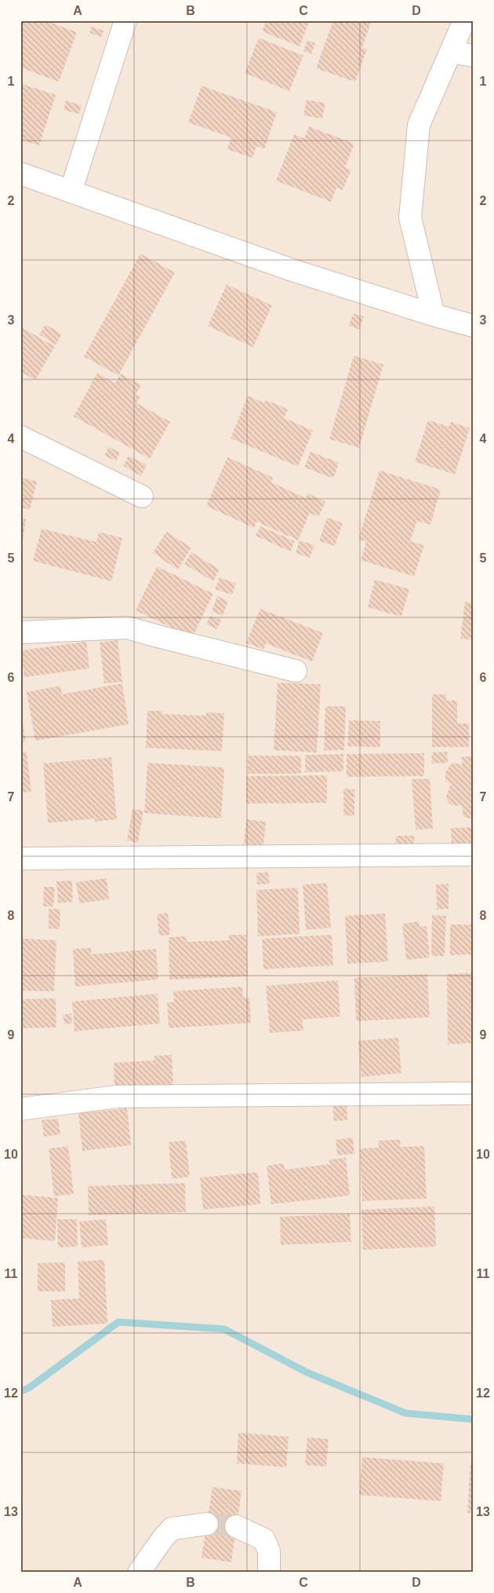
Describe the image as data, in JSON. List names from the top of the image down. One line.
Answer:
{"grid":{"columns":["A","B","C","D"],"rows":["1","2","3","4","5","6","7","8","9","10","11","12","13"]}}
